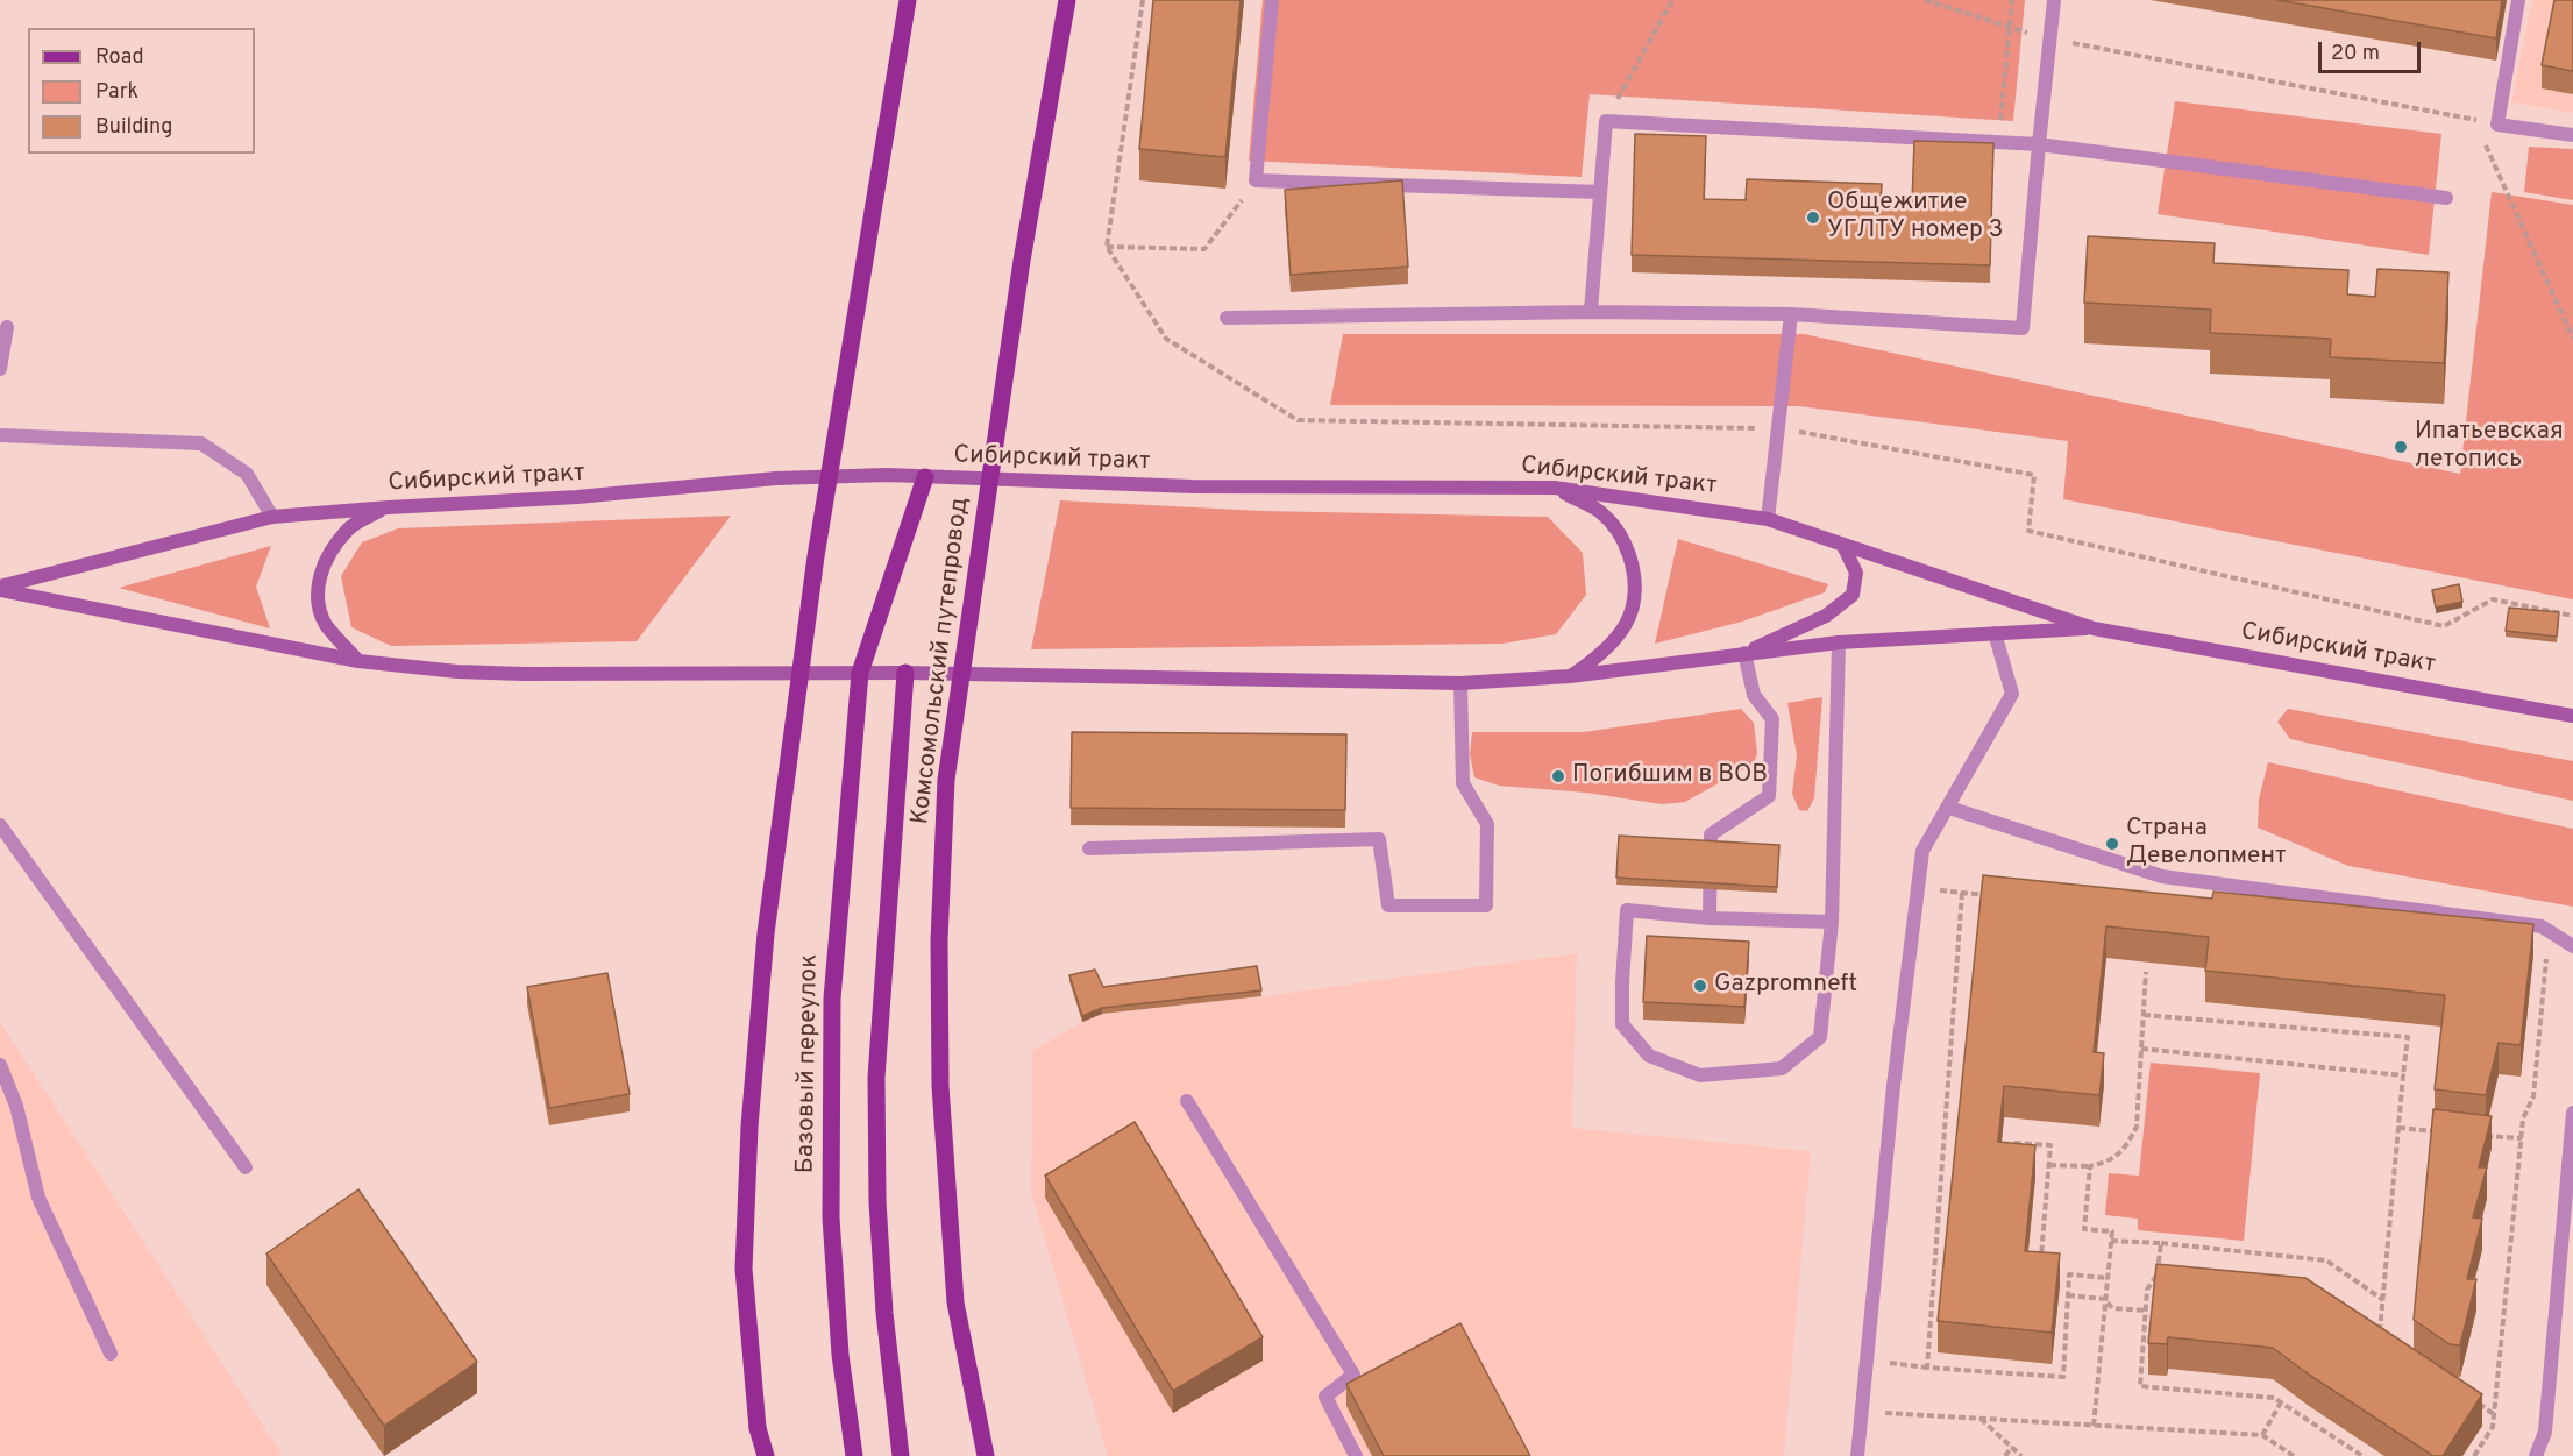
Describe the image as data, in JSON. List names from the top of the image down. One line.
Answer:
{"streets":{"main road":["Сибирский тракт","Комсомольский путепровод","Базовый переулок"]},"crossings":[["Сибирский тракт","Комсомольский путепровод"],["Сибирский тракт","Базовый переулок"],["Комсомольский путепровод","Базовый переулок"]],"places":["Общежитие УГЛТУ номер 3","Ипатьевская летопись","Погибшим в ВОВ","Страна Девелопмент","Gazpromneft"],"legend":["Road","Park","Building"],"scale_bar":"20 m"}
